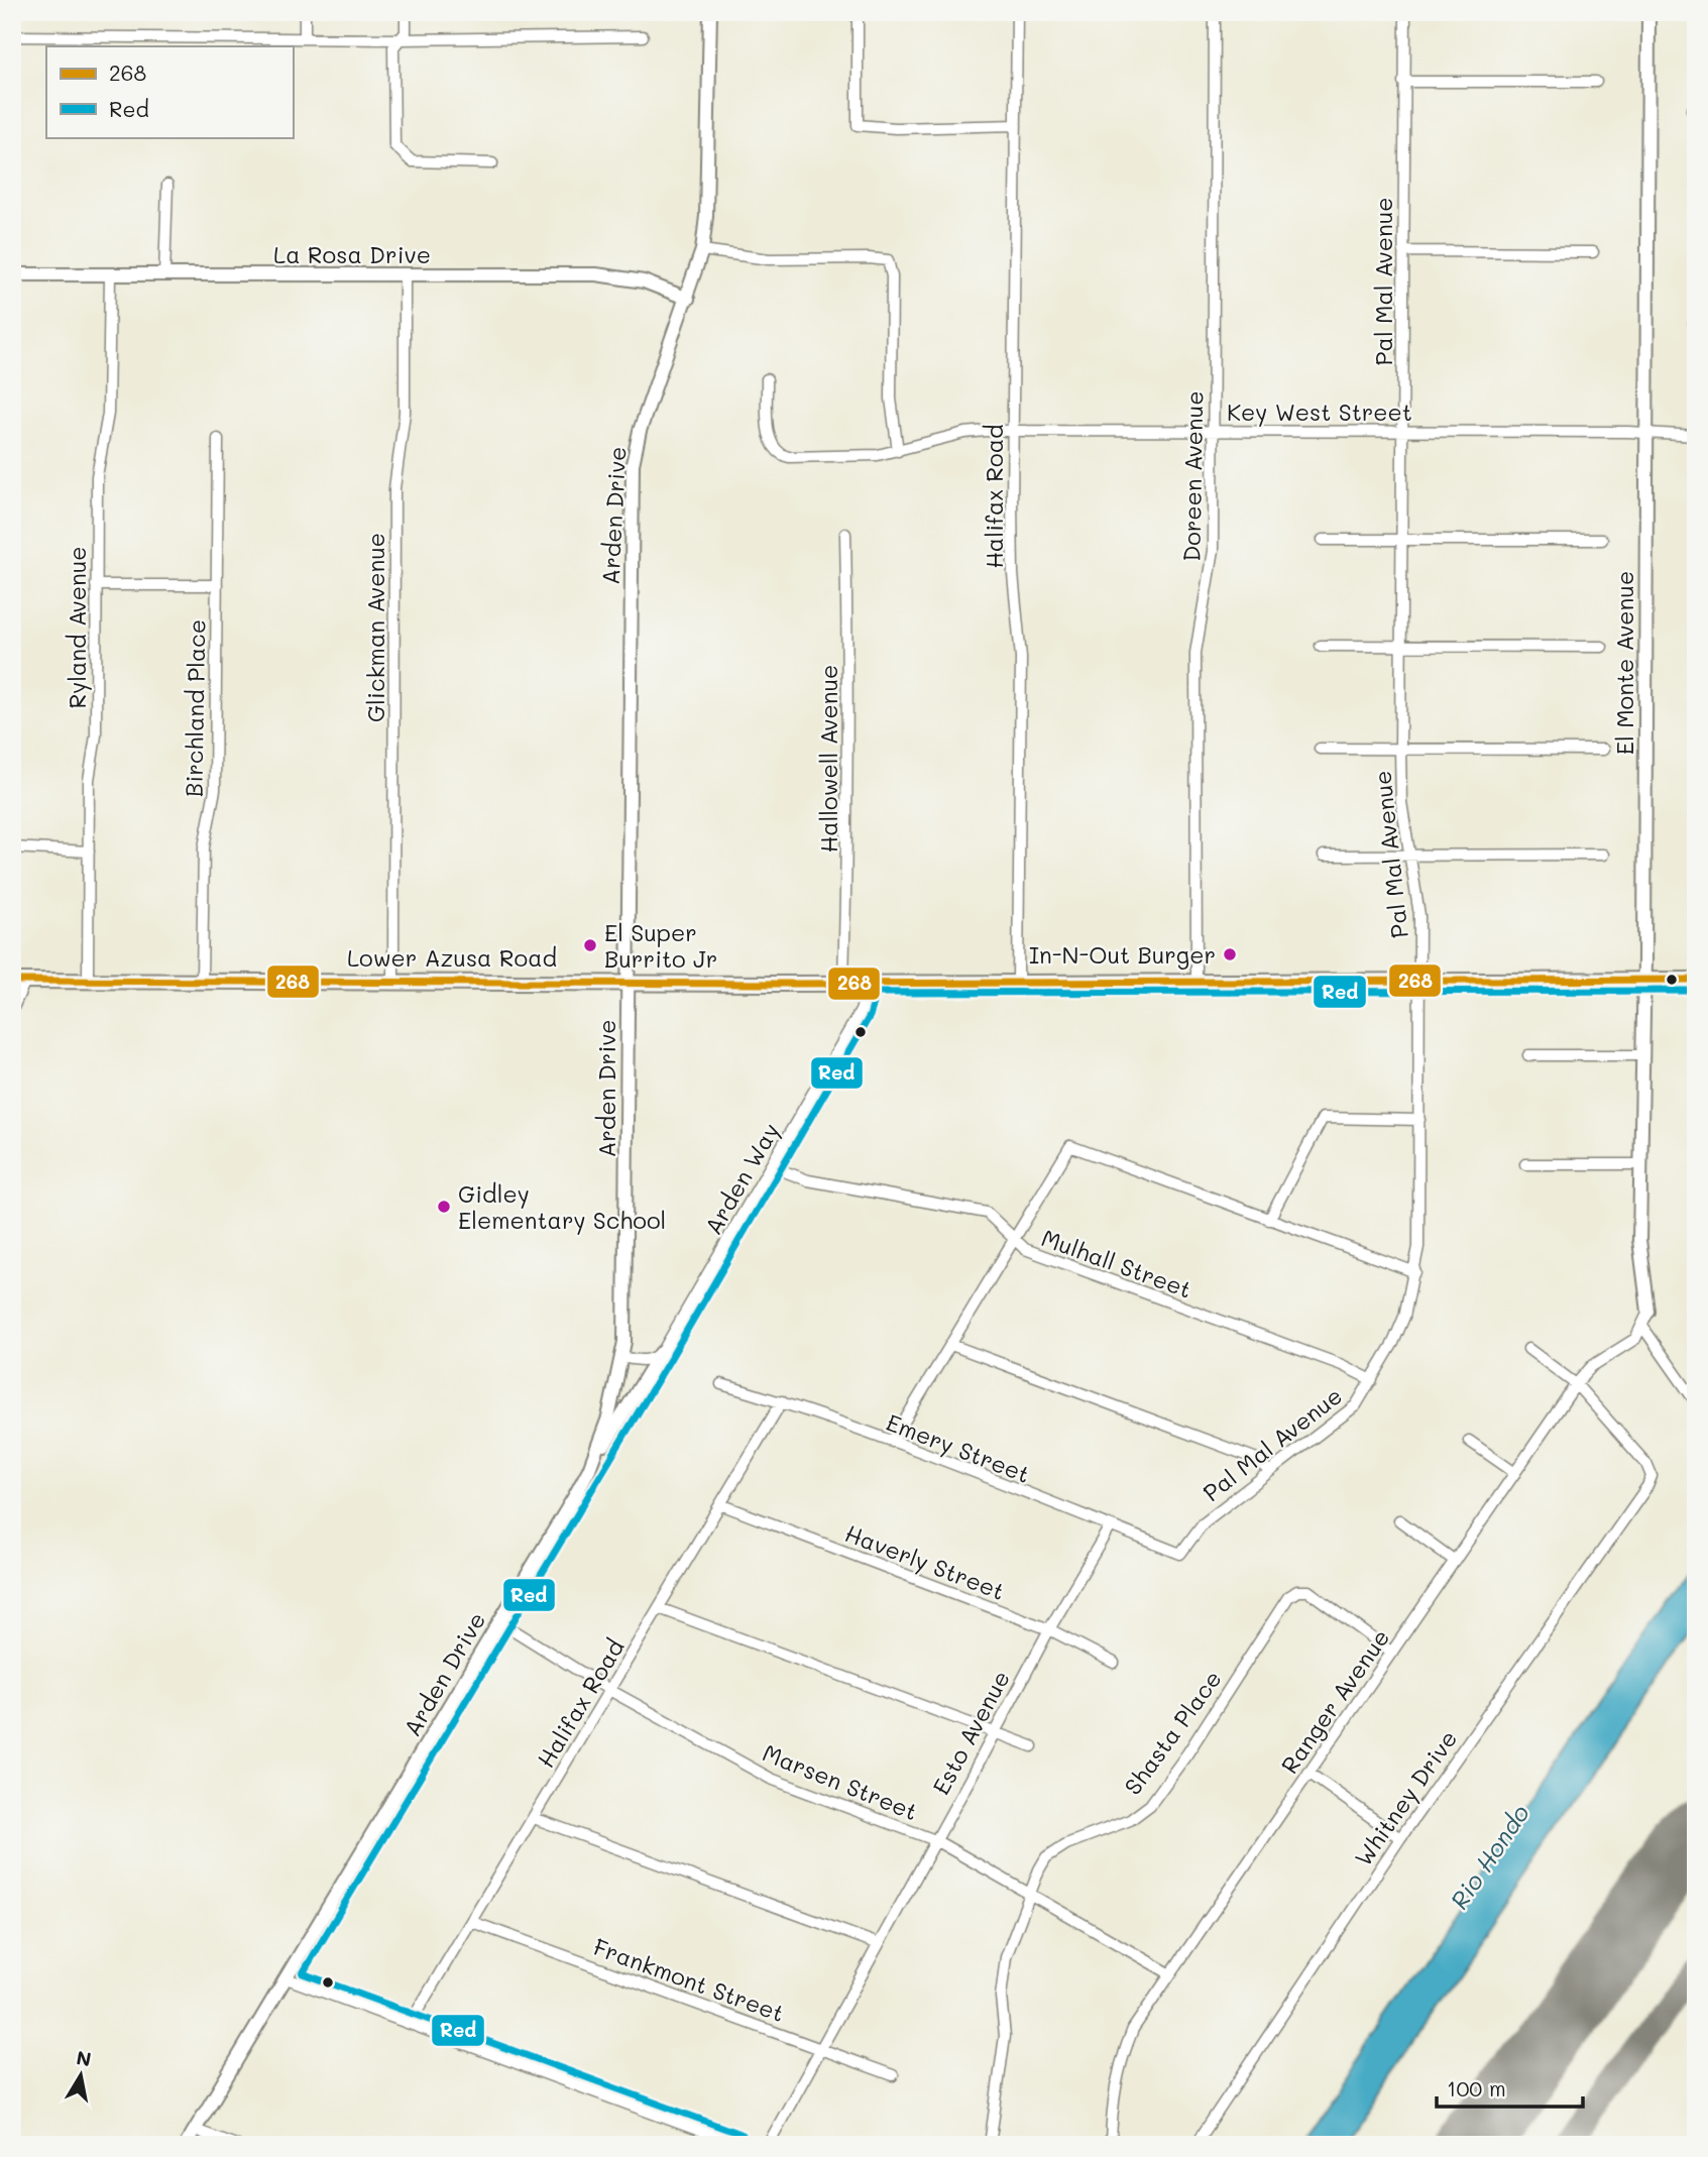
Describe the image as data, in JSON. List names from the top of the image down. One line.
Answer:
{"streets":{"main road":["Lower Azusa Road"],"street":["La Rosa Drive","Pal Mal Avenue","Key West Street","Doreen Avenue","Halifax Road","Arden Drive","Ryland Avenue","Glickman Avenue","El Monte Avenue","Birchland Place","Hallowell Avenue","Arden Way","Mulhall Street","Emery Street","Haverly Street","Ranger Avenue","Esto Avenue","Shasta Place","Marsen Street","Whitney Drive","Frankmont Street"]},"crossings":[["La Rosa Drive","Arden Drive"],["La Rosa Drive","Ryland Avenue"],["La Rosa Drive","Glickman Avenue"],["Pal Mal Avenue","Key West Street"],["Pal Mal Avenue","Lower Azusa Road"],["Pal Mal Avenue","Mulhall Street"],["Pal Mal Avenue","Emery Street"],["Key West Street","Doreen Avenue"],["Key West Street","Halifax Road"],["Key West Street","El Monte Avenue"],["Doreen Avenue","Lower Azusa Road"],["Halifax Road","Lower Azusa Road"],["Halifax Road","Emery Street"],["Halifax Road","Haverly Street"],["Halifax Road","Marsen Street"],["Halifax Road","Frankmont Street"],["Arden Drive","Lower Azusa Road"],["Arden Drive","Marsen Street"],["Ryland Avenue","Lower Azusa Road"],["Glickman Avenue","Lower Azusa Road"],["El Monte Avenue","Lower Azusa Road"],["Birchland Place","Lower Azusa Road"],["Hallowell Avenue","Lower Azusa Road"],["Lower Azusa Road","Arden Way"],["Arden Way","Mulhall Street"],["Emery Street","Esto Avenue"],["Haverly Street","Esto Avenue"],["Ranger Avenue","Shasta Place"],["Ranger Avenue","Marsen Street"],["Ranger Avenue","Whitney Drive"],["Esto Avenue","Marsen Street"],["Esto Avenue","Frankmont Street"],["Shasta Place","Marsen Street"]],"water":["Rio Hondo"],"places":["El Super Burrito Jr","In-N-Out Burger","Gidley Elementary School"],"lines":["transit line 268","transit line Red"],"legend":["268","Red"],"scale_bar":"100 m","north":"top"}
